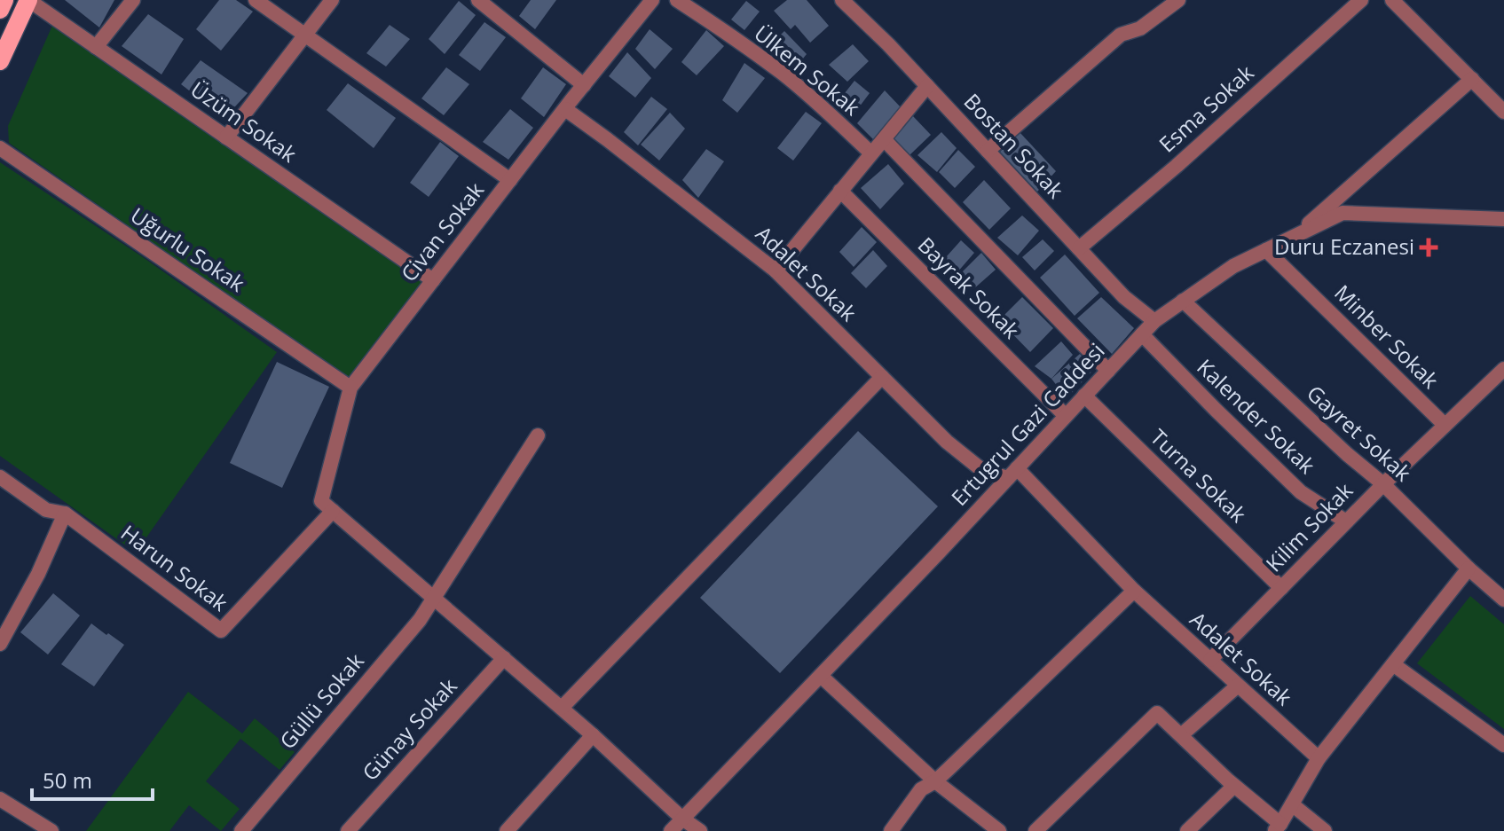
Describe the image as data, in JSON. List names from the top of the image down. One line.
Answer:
{"streets":{"street":["Ülkem Sokak","Esma Sokak","Üzüm Sokak","Bostan Sokak","Civan Sokak","Uğurlu Sokak","Adalet Sokak","Bayrak Sokak","Minber Sokak","Kalender Sokak","Ertugrul Gazi Caddesi","Gayret Sokak","Turna Sokak","Kilim Sokak","Harun Sokak","Güllü Sokak","Günay Sokak"]},"crossings":[["Esma Sokak","Bostan Sokak"],["Üzüm Sokak","Civan Sokak"],["Bostan Sokak","Ertugrul Gazi Caddesi"],["Civan Sokak","Uğurlu Sokak"],["Civan Sokak","Adalet Sokak"],["Civan Sokak","Harun Sokak"],["Adalet Sokak","Ertugrul Gazi Caddesi"],["Adalet Sokak","Kilim Sokak"],["Bayrak Sokak","Ertugrul Gazi Caddesi"],["Minber Sokak","Ertugrul Gazi Caddesi"],["Minber Sokak","Kilim Sokak"],["Kalender Sokak","Ertugrul Gazi Caddesi"],["Kalender Sokak","Kilim Sokak"],["Ertugrul Gazi Caddesi","Gayret Sokak"],["Ertugrul Gazi Caddesi","Turna Sokak"],["Gayret Sokak","Kilim Sokak"],["Turna Sokak","Kilim Sokak"]],"places":{"health":["Duru Eczanesi"]},"scale_bar":"50 m"}
